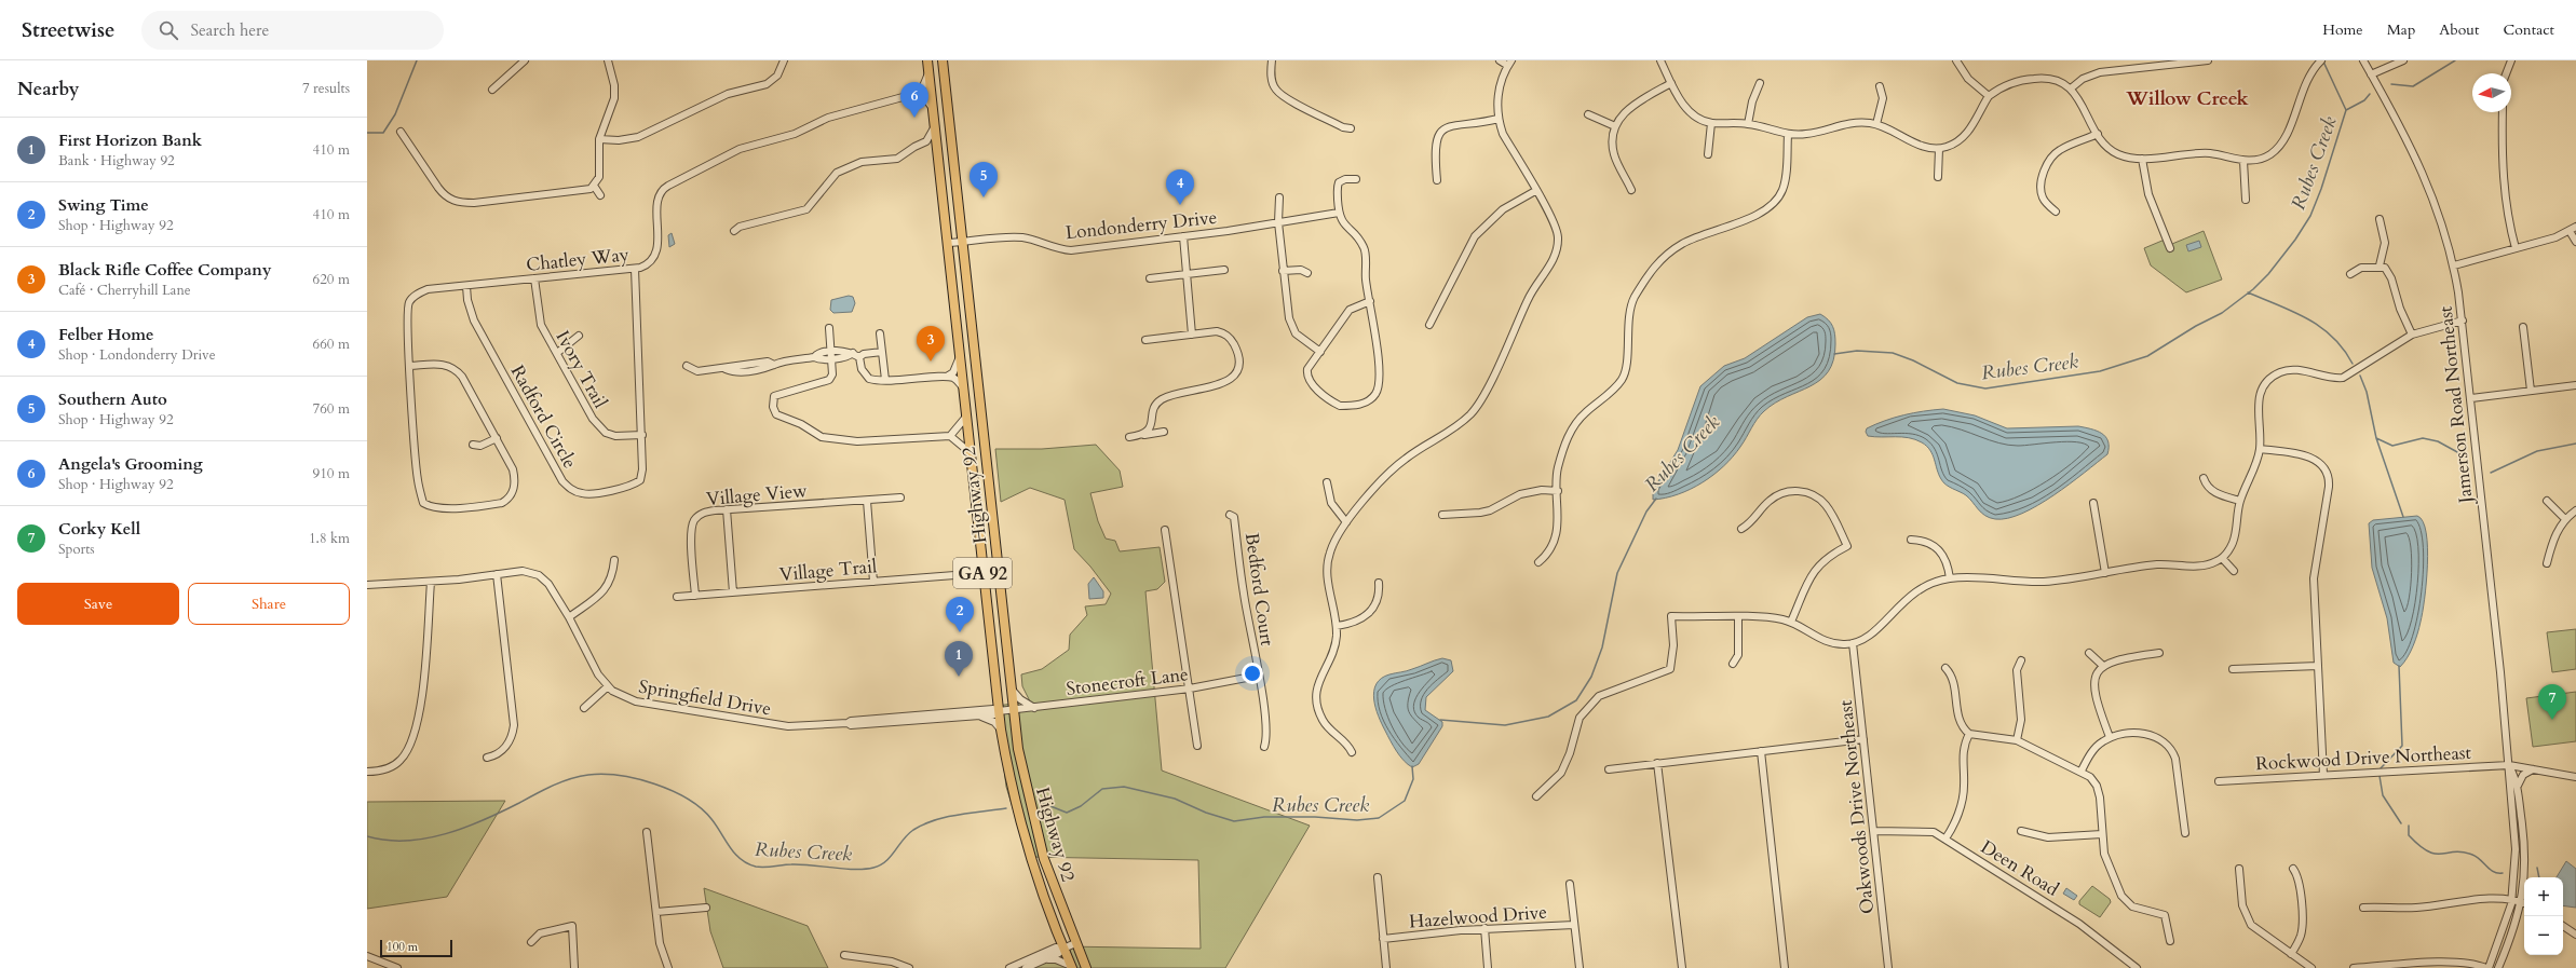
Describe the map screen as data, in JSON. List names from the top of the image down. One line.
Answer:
{"streets":{"main road":["Highway 92","GA 92"],"street":["Londonderry Drive","Chatley Way","Ivory Trail","Jamerson Road Northeast","Radford Circle","Village View","Village Trail","Bedford Court","Stonecroft Lane","Springfield Drive","Rockwood Drive Northeast","Oakwoods Drive Northeast","Deen Road","Hazelwood Drive"]},"crossings":[["Londonderry Drive","Highway 92"],["Chatley Way","Ivory Trail"],["Chatley Way","Radford Circle"],["Ivory Trail","Radford Circle"],["Jamerson Road Northeast","Rockwood Drive Northeast"],["Village View","Village Trail"],["Highway 92","Village Trail"],["Highway 92","Stonecroft Lane"],["Highway 92","Springfield Drive"],["Bedford Court","Stonecroft Lane"],["Stonecroft Lane","Springfield Drive"],["Oakwoods Drive Northeast","Deen Road"]],"districts":["Willow Creek"],"water":["Rubes Creek"],"scale_bar":"100 m","north":"left","page":{"header":"Streetwise","search":"Search here","nav":["Home","Map","About","Contact"],"heading":["Nearby","7 results"],"pins":["6","5","4","3","2","1","7"],"list":[{"mark":"1","name":"First Horizon Bank","note":"Bank · Highway 92","value":"410 m"},{"mark":"2","name":"Swing Time","note":"Shop · Highway 92","value":"410 m"},{"mark":"3","name":"Black Rifle Coffee Company","note":"Café · Cherryhill Lane","value":"620 m"},{"mark":"4","name":"Felber Home","note":"Shop · Londonderry Drive","value":"660 m"},{"mark":"5","name":"Southern Auto","note":"Shop · Highway 92","value":"760 m"},{"mark":"6","name":"Angela's Grooming","note":"Shop · Highway 92","value":"910 m"},{"mark":"7","name":"Corky Kell","note":"Sports","value":"1.8 km"}],"buttons":["Save","Share"],"map_buttons":["+","−"],"scale":"100 m"}}
